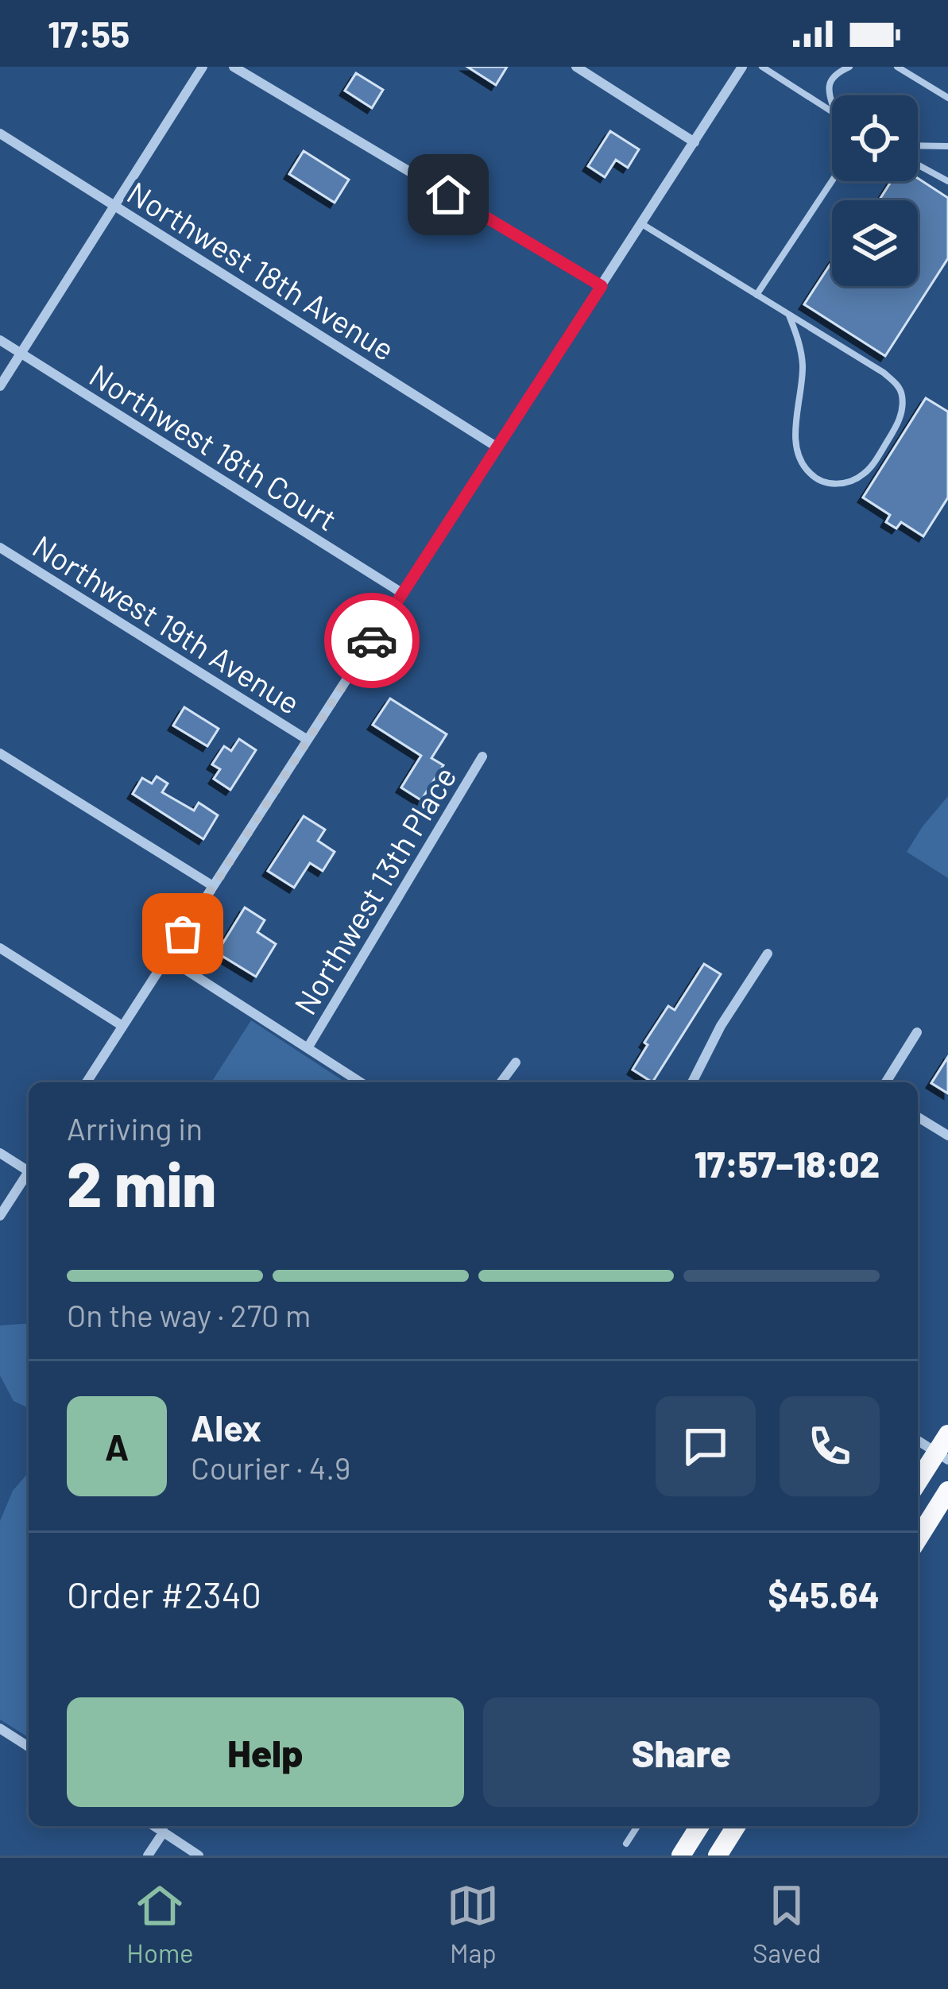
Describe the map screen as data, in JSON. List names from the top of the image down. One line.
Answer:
{"streets":{"street":["Northwest 18th Avenue","Northwest 18th Court","Northwest 19th Avenue","Northwest 13th Place"]},"page":{"status":"17:55","heading":["2 min","Arriving in","17:57–18:02"],"panel":["Alex","Courier · 4.9","Order #2340","$45.64"],"bar":"On the way · 270 m","round":"A","buttons":["Help","Share"],"tabs":["Home","Map","Saved"]}}
